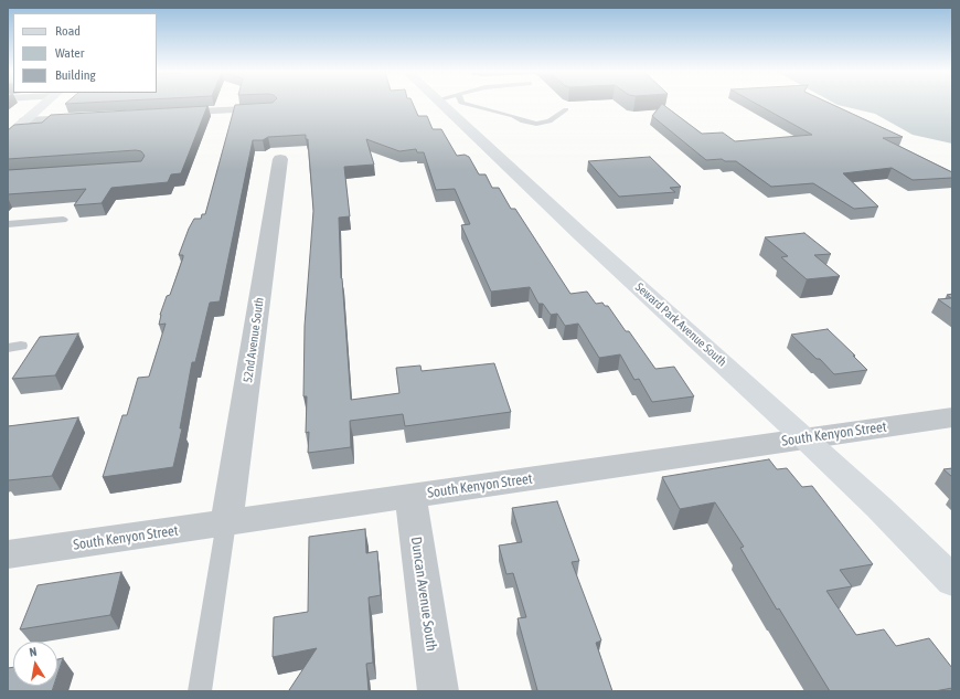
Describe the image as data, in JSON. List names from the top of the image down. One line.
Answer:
{"streets":{"main road":["Seward Park Avenue South"],"street":["52nd Avenue South","South Kenyon Street","Duncan Avenue South"]},"crossings":[["Seward Park Avenue South","South Kenyon Street"],["52nd Avenue South","South Kenyon Street"],["South Kenyon Street","Duncan Avenue South"]],"legend":["Road","Water","Building"],"north":"top"}
